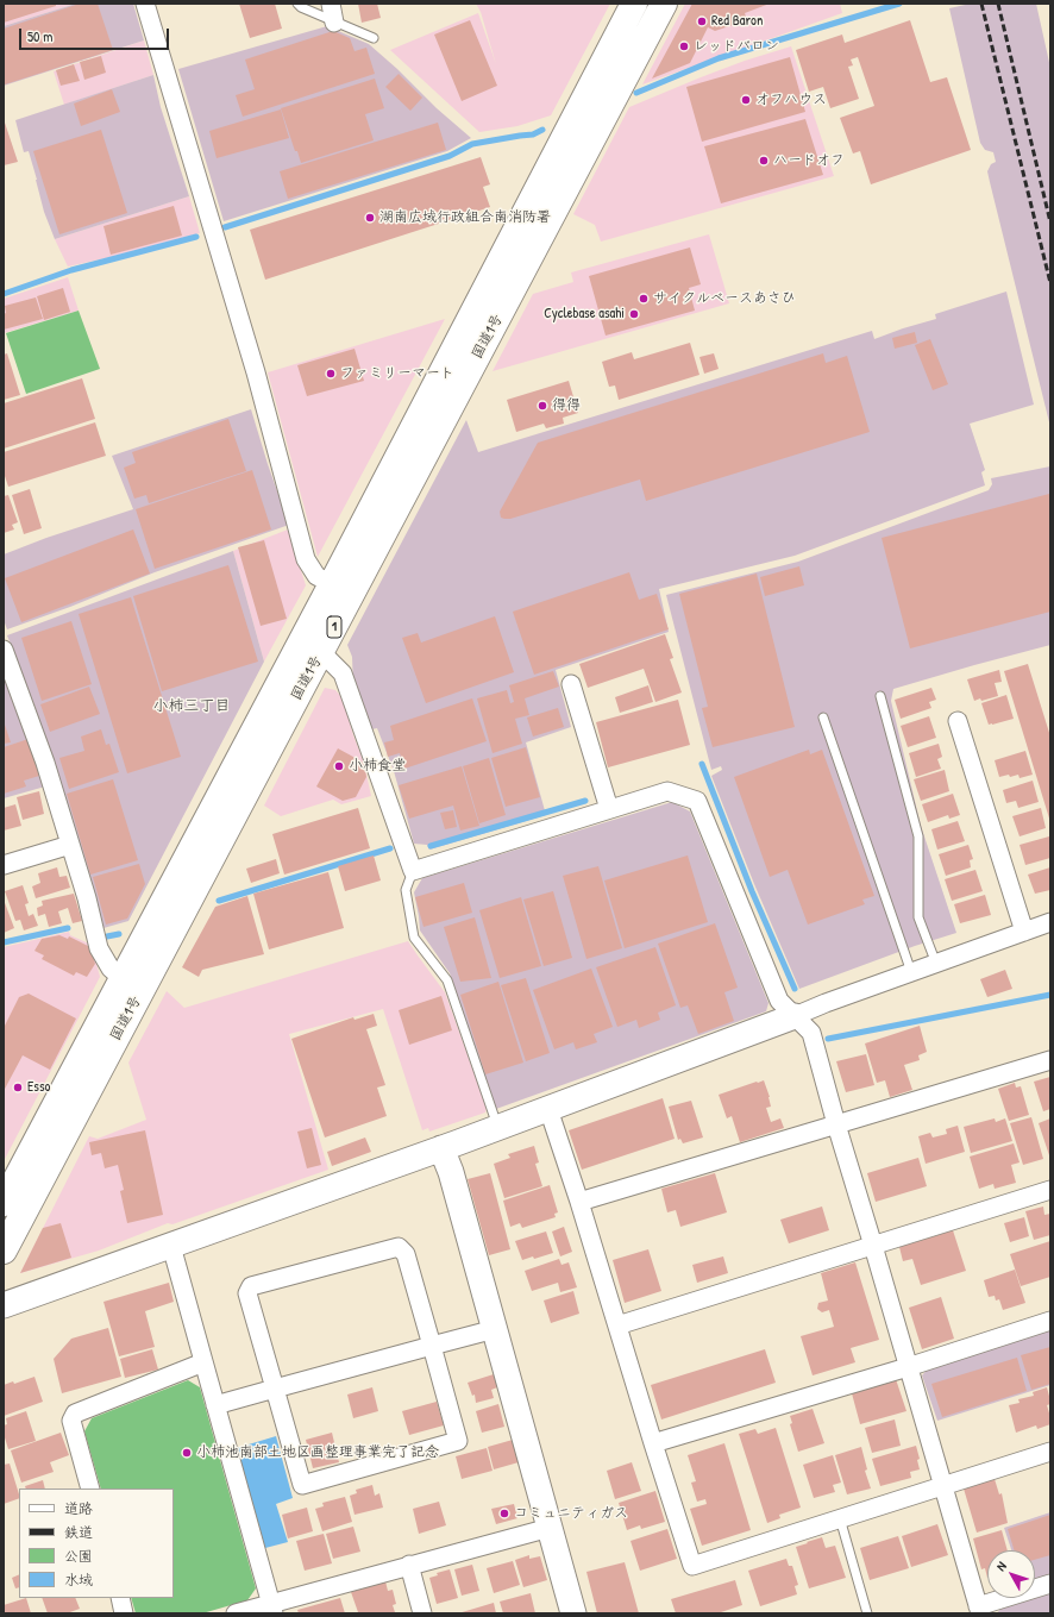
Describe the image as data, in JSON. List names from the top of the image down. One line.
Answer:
{"streets":{"highway":["国道1号","1"]},"districts":["小柿三丁目"],"places":["Red Baron","レッドバロン","オフハウス","ハードオフ","湖南広域行政組合南消防署","サイクルベースあさひ","Cyclebase asahi","ファミリーマート","得得","小柿食堂","Esso","小柿池南部土地区画整理事業完了記念","コミュニティガス"],"legend":["道路","鉄道","公園","水域"],"scale_bar":"50 m","north":"top left"}
